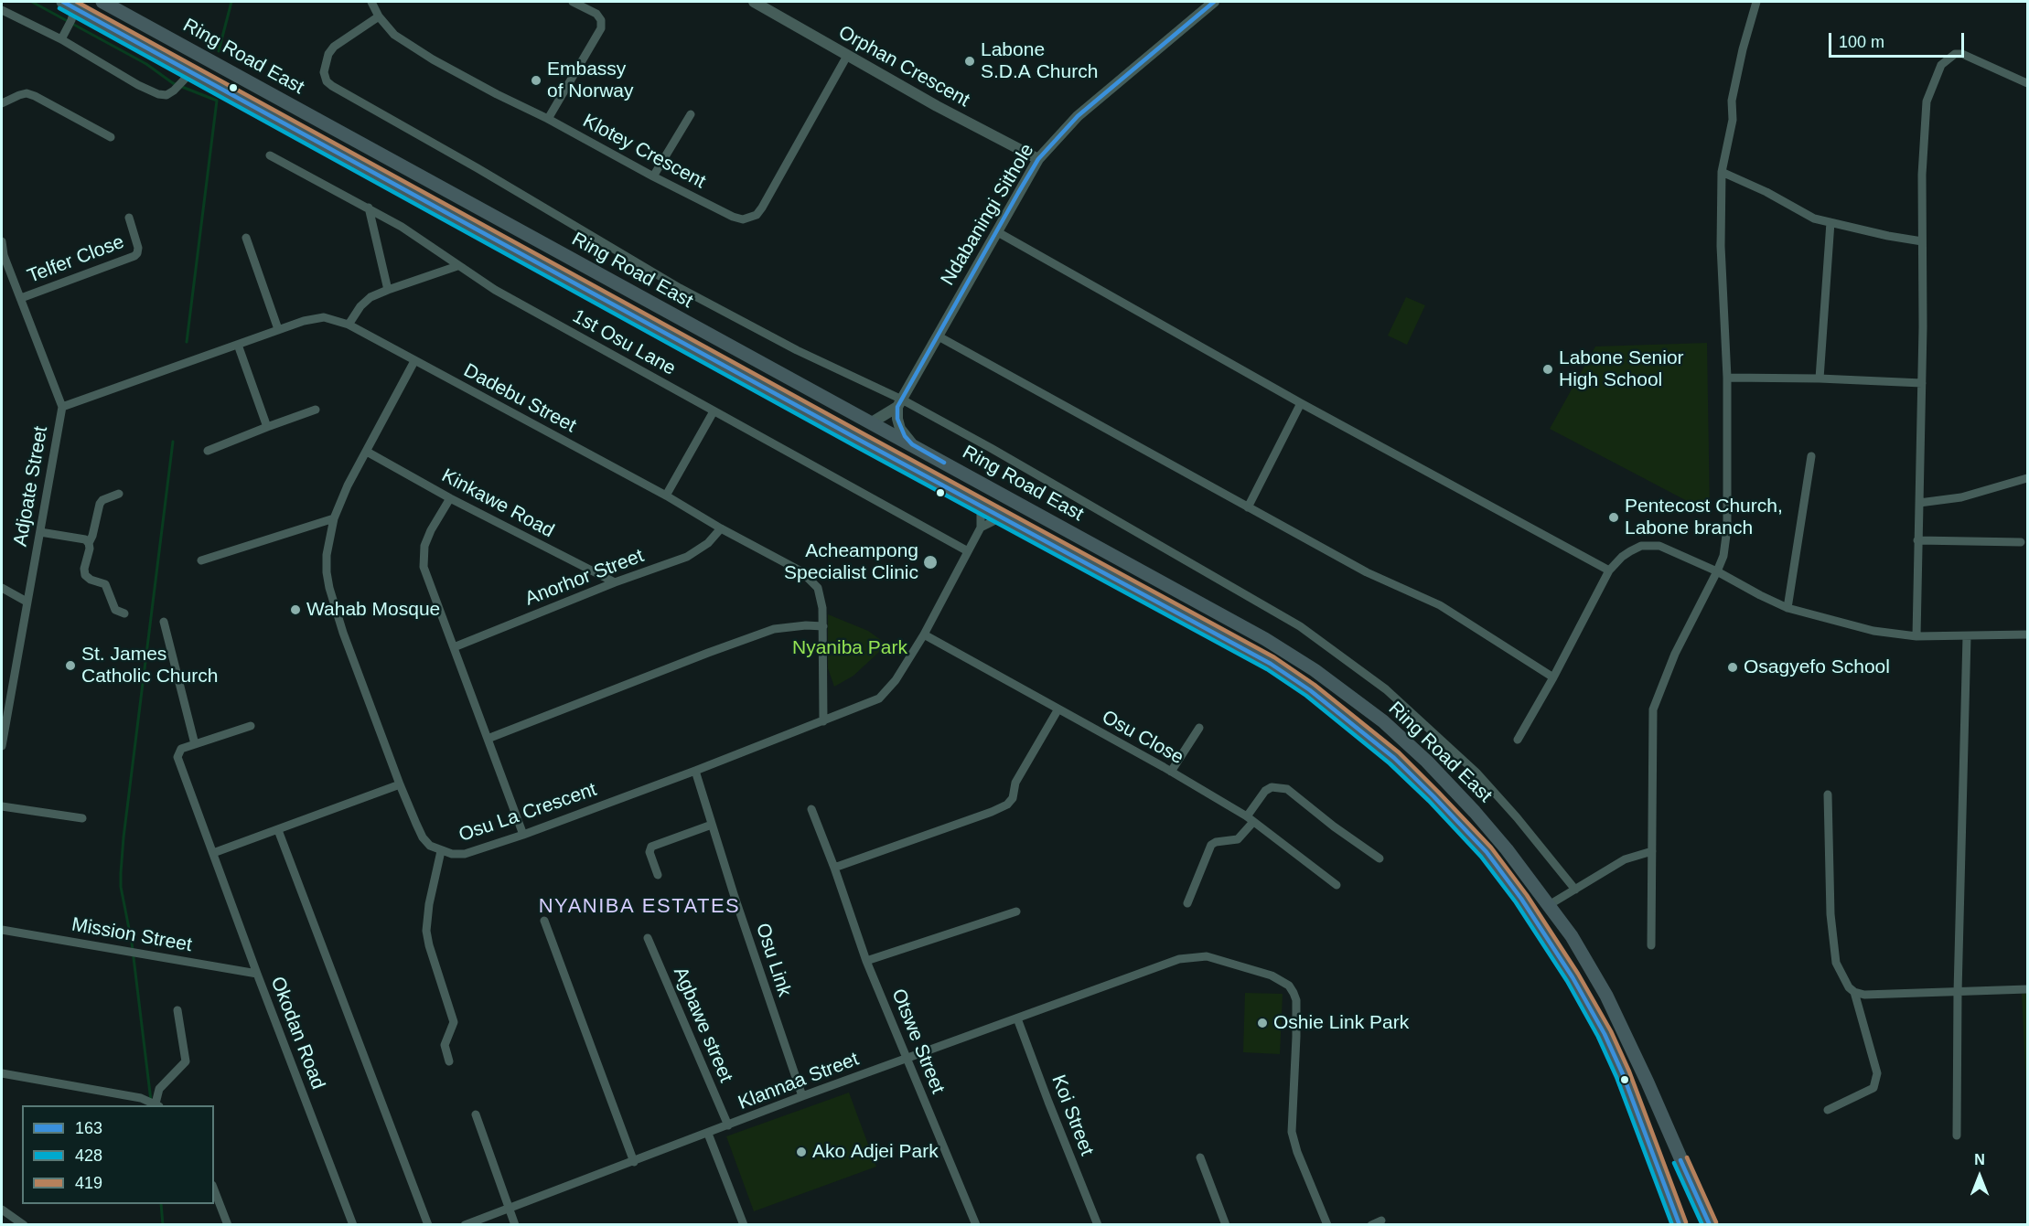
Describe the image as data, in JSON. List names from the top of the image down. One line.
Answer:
{"streets":{"main road":["Ring Road East"],"street":["Orphan Crescent","Klotey Crescent","Ndabaningi Sithole","Telfer Close","1st Osu Lane","Dadebu Street","Adjoate Street","Kinkawe Road","Anorhor Street","Osu Close","Osu La Crescent","Mission Street","Osu Link","Agbawe street","Okodan Road","Otswe Street","Klannaa Street","Koi Street"]},"crossings":[["Ring Road East","Ndabaningi Sithole"],["Ring Road East","Osu La Crescent"],["Orphan Crescent","Klotey Crescent"],["Orphan Crescent","Ndabaningi Sithole"],["Telfer Close","Adjoate Street"],["1st Osu Lane","Osu La Crescent"],["Dadebu Street","Adjoate Street"],["Dadebu Street","Anorhor Street"],["Dadebu Street","Osu La Crescent"],["Kinkawe Road","Anorhor Street"],["Kinkawe Road","Osu La Crescent"],["Osu Close","Osu La Crescent"],["Osu La Crescent","Osu Link"],["Mission Street","Okodan Road"],["Osu Link","Klannaa Street"],["Agbawe street","Klannaa Street"],["Otswe Street","Klannaa Street"],["Klannaa Street","Koi Street"]],"districts":["NYANIBA ESTATES"],"parks":["Nyaniba Park"],"places":["Labone S.D.A Church","Embassy of Norway","Labone Senior High School","Pentecost Church, Labone branch","Acheampong Specialist Clinic","Wahab Mosque","St. James Catholic Church","Osagyefo School","Oshie Link Park","Ako Adjei Park"],"lines":["transit line 163","transit line 419","transit line 428"],"legend":["163","428","419"],"scale_bar":"100 m","north":"top"}
